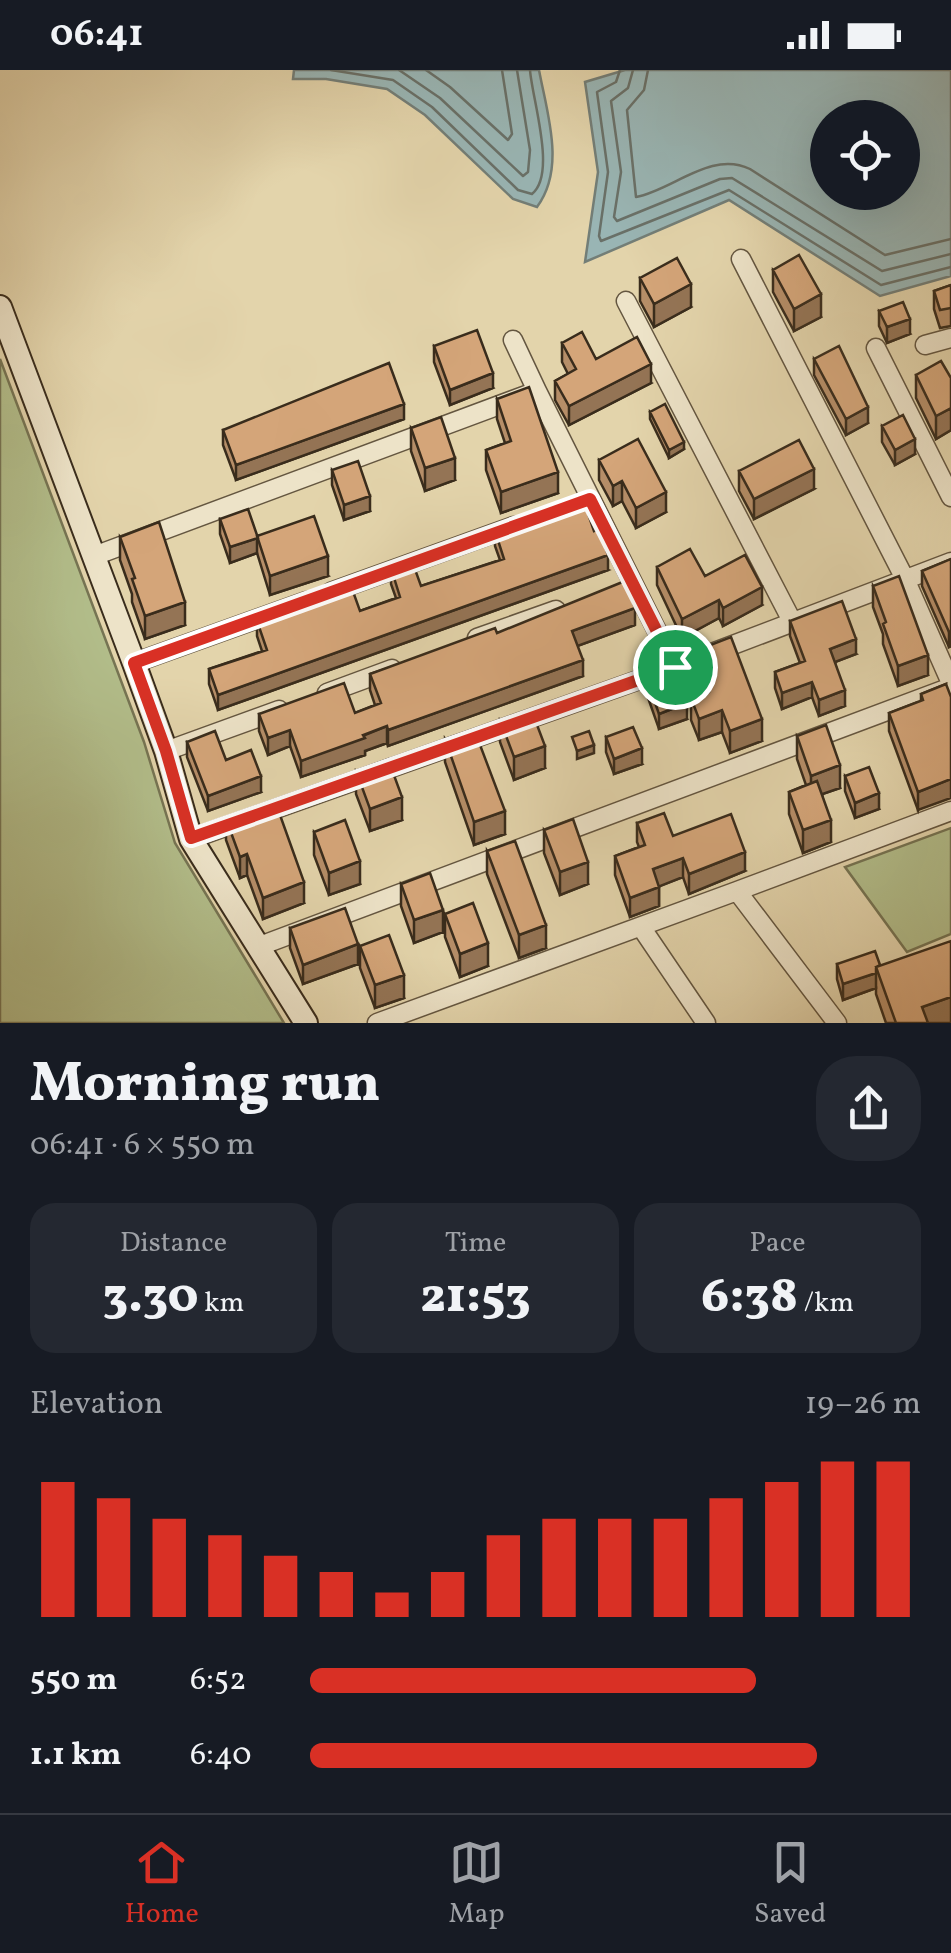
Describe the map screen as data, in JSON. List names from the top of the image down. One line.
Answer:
{"page":{"status":"06:41","heading":["Morning run","06:41 · 6 × 550 m"],"stats":[["Distance","3.30 km"],["Time","21:53"],["Pace","6:38 /km"]],"chart":["Elevation","19–26 m"],"list":[{"name":"550 m","note":"6:52"},{"name":"1.1 km","note":"6:40"}],"tabs":["Home","Map","Saved"]}}
